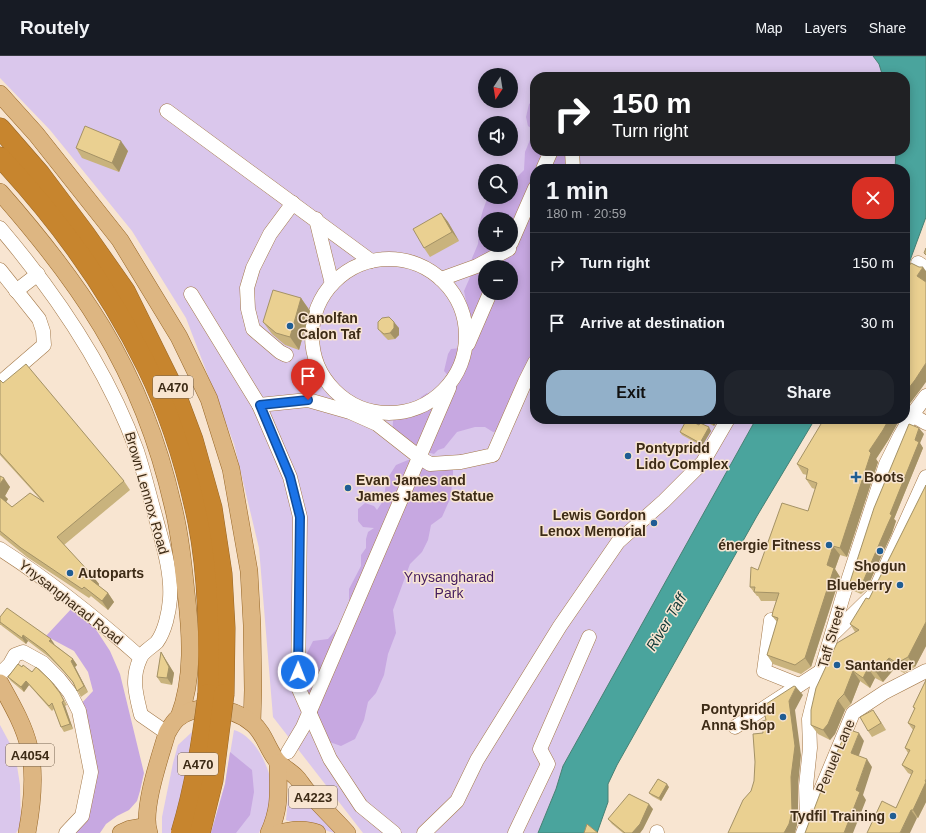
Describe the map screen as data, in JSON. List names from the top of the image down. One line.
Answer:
{"streets":{"highway":["A470"],"main road":["A4054","A4223"],"street":["Brown Lennox Road","Ynysangharad Road","Taff Street","Penuel Lane"]},"crossings":[["Brown Lennox Road","Ynysangharad Road"],["Taff Street","Penuel Lane"]],"water":["River Taff"],"parks":["Ynysangharad Park"],"places":{"other":["Canolfan Calon Taf","Pontypridd Lido Complex","Evan James and James James Statue","Lewis Gordon Lenox Memorial","énergie Fitness","Shogun","Autoparts","Blueberry","Santander","Pontypridd Anna Shop","Tydfil Training"],"health":["Boots"]},"north":"bottom","page":{"header":"Routely","nav":["Map","Layers","Share"],"map_buttons":["+","−"],"turn":["150 m","Turn right"],"heading":["1 min","180 m · 20:59"],"list":[{"name":"Turn right","value":"150 m"},{"name":"Arrive at destination","value":"30 m"}],"buttons":["Exit","Share"]}}
